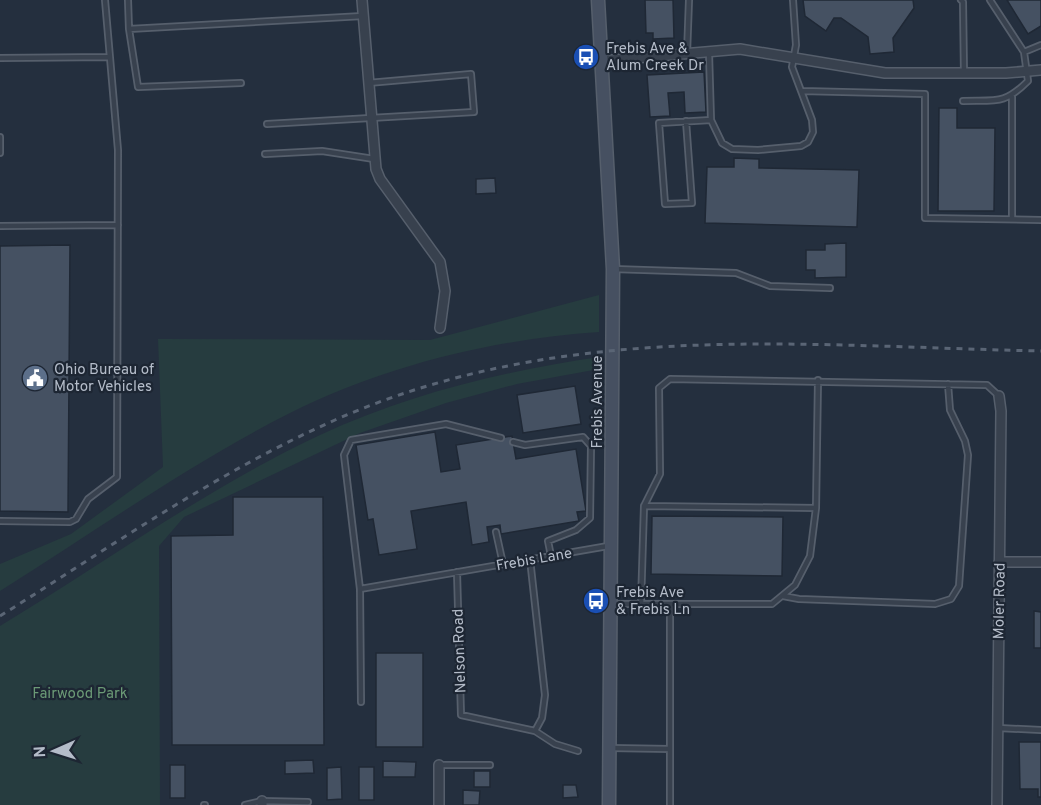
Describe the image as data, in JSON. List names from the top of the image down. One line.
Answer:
{"streets":{"main road":["Frebis Avenue"],"street":["Moler Road"],"lane":["Frebis Lane","Nelson Road"]},"crossings":[["Frebis Avenue","Frebis Lane"],["Frebis Lane","Nelson Road"]],"parks":["Fairwood Park"],"places":{"bus stop":["Frebis Ave & Alum Creek Dr","Frebis Ave & Frebis Ln"],"public building":["Ohio Bureau of Motor Vehicles"]},"north":"left"}
